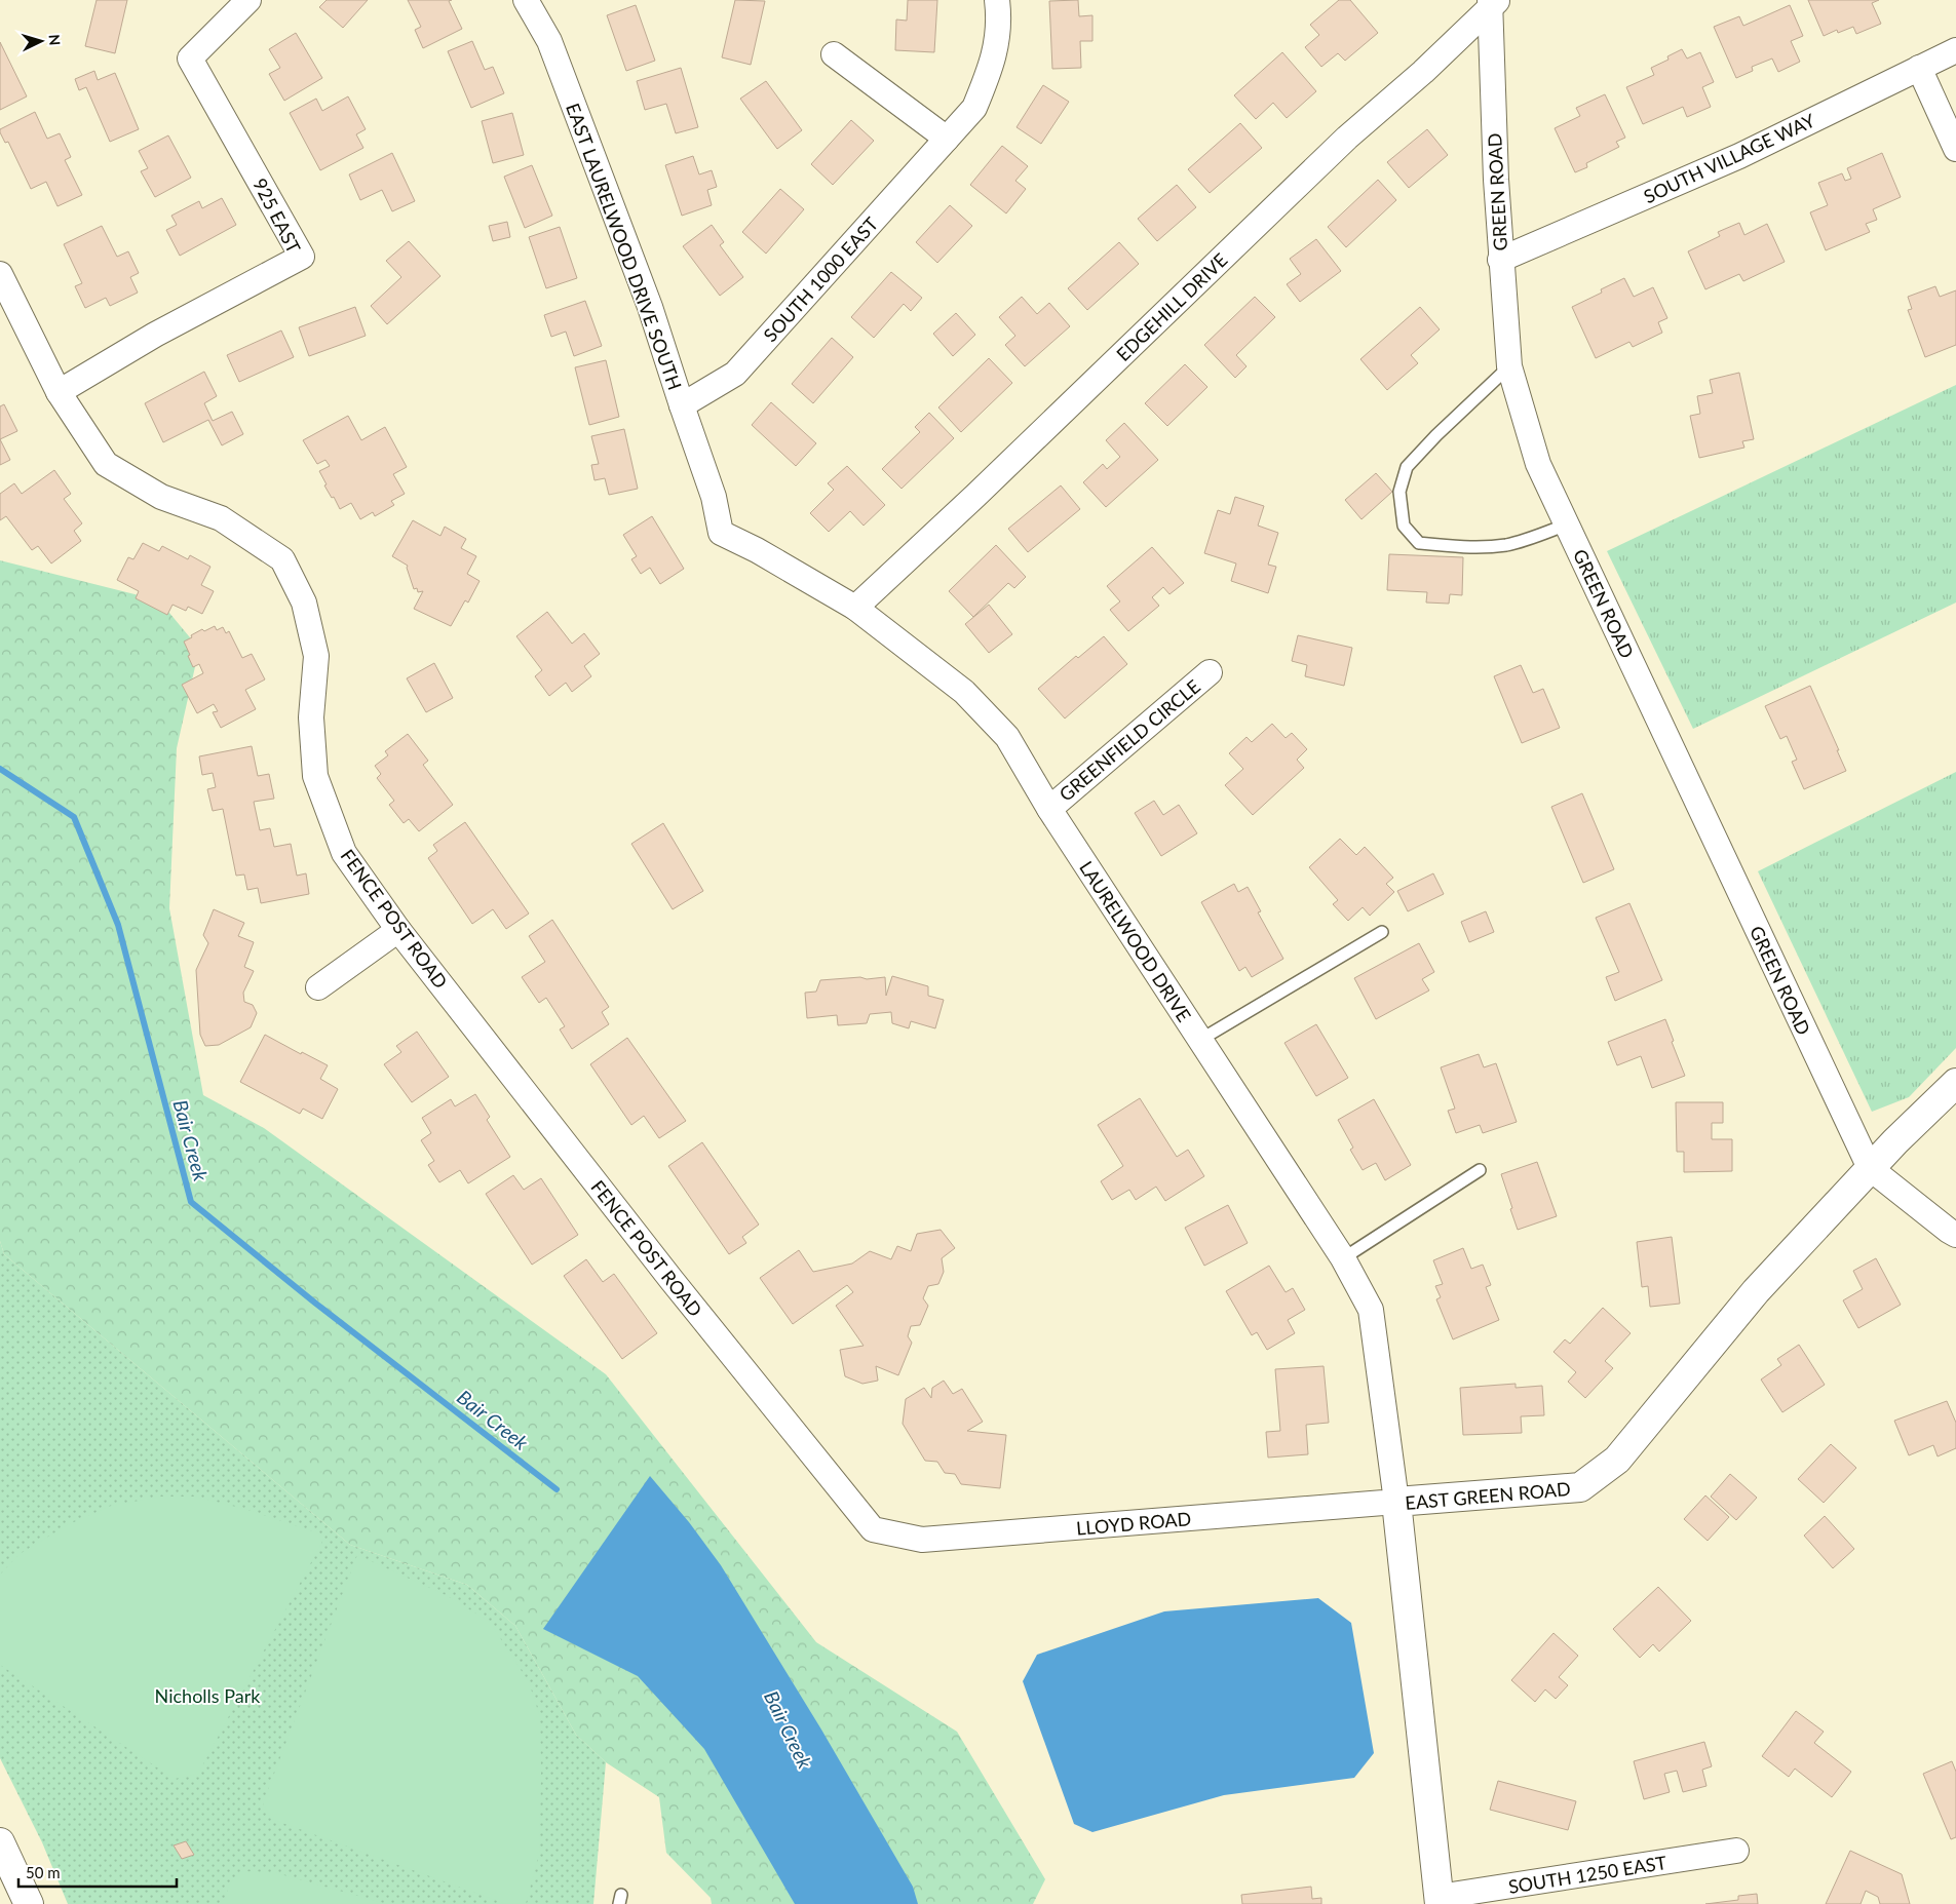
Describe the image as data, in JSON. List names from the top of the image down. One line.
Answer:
{"streets":{"street":["SOUTH VILLAGE WAY","GREEN ROAD","925 EAST","EAST LAURELWOOD DRIVE SOUTH","SOUTH 1000 EAST","EDGEHILL DRIVE","GREENFIELD CIRCLE","FENCE POST ROAD","LAURELWOOD DRIVE","EAST GREEN ROAD","LLOYD ROAD","SOUTH 1250 EAST"]},"crossings":[["SOUTH VILLAGE WAY","GREEN ROAD"],["GREEN ROAD","EDGEHILL DRIVE"],["GREEN ROAD","EAST GREEN ROAD"],["925 EAST","FENCE POST ROAD"],["EAST LAURELWOOD DRIVE SOUTH","SOUTH 1000 EAST"],["EAST LAURELWOOD DRIVE SOUTH","LAURELWOOD DRIVE"],["EDGEHILL DRIVE","LAURELWOOD DRIVE"],["GREENFIELD CIRCLE","LAURELWOOD DRIVE"],["FENCE POST ROAD","LLOYD ROAD"],["LAURELWOOD DRIVE","EAST GREEN ROAD"],["LAURELWOOD DRIVE","LLOYD ROAD"],["EAST GREEN ROAD","LLOYD ROAD"],["EAST GREEN ROAD","SOUTH 1250 EAST"]],"water":["Bair Creek"],"parks":["Nicholls Park"],"scale_bar":"50 m","north":"right"}
